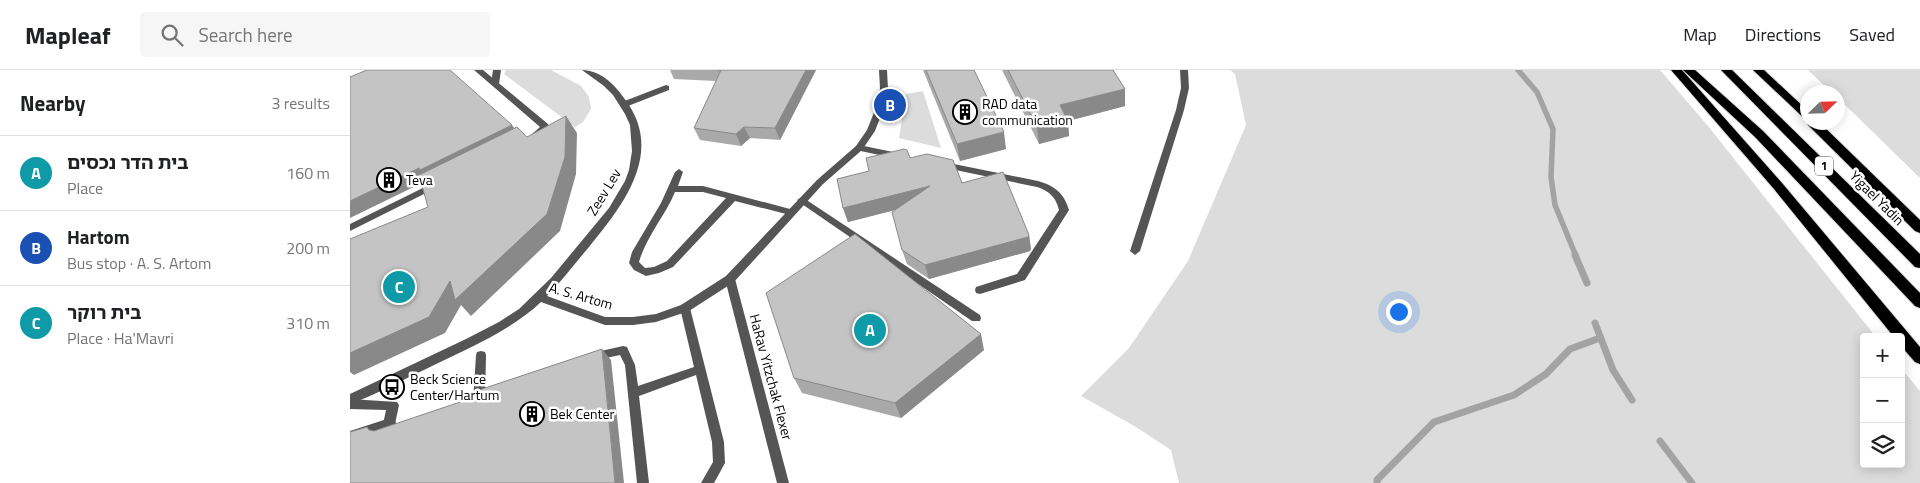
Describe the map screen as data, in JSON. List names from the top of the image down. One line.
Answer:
{"streets":{"highway":["1","Yigael Yadin"],"street":["Zeev Lev","A. S. Artom","HaRav Yitzchak Flexer"]},"crossings":[["Zeev Lev","A. S. Artom"],["A. S. Artom","HaRav Yitzchak Flexer"]],"places":{"building":["RAD data communication","Teva","Bek Center"],"bus stop":["Beck Science Center/Hartum"]},"north":"top right","page":{"header":"Mapleaf","search":"Search here","nav":["Map","Directions","Saved"],"heading":["Nearby","3 results"],"pins":["B","C","A"],"list":[{"mark":"A","name":"בית הדר נכסים","note":"Place","value":"160 m"},{"mark":"B","name":"Hartom","note":"Bus stop · A. S. Artom","value":"200 m"},{"mark":"C","name":"בית רוקר","note":"Place · Ha'Mavri","value":"310 m"}],"map_buttons":["+","−"]}}
